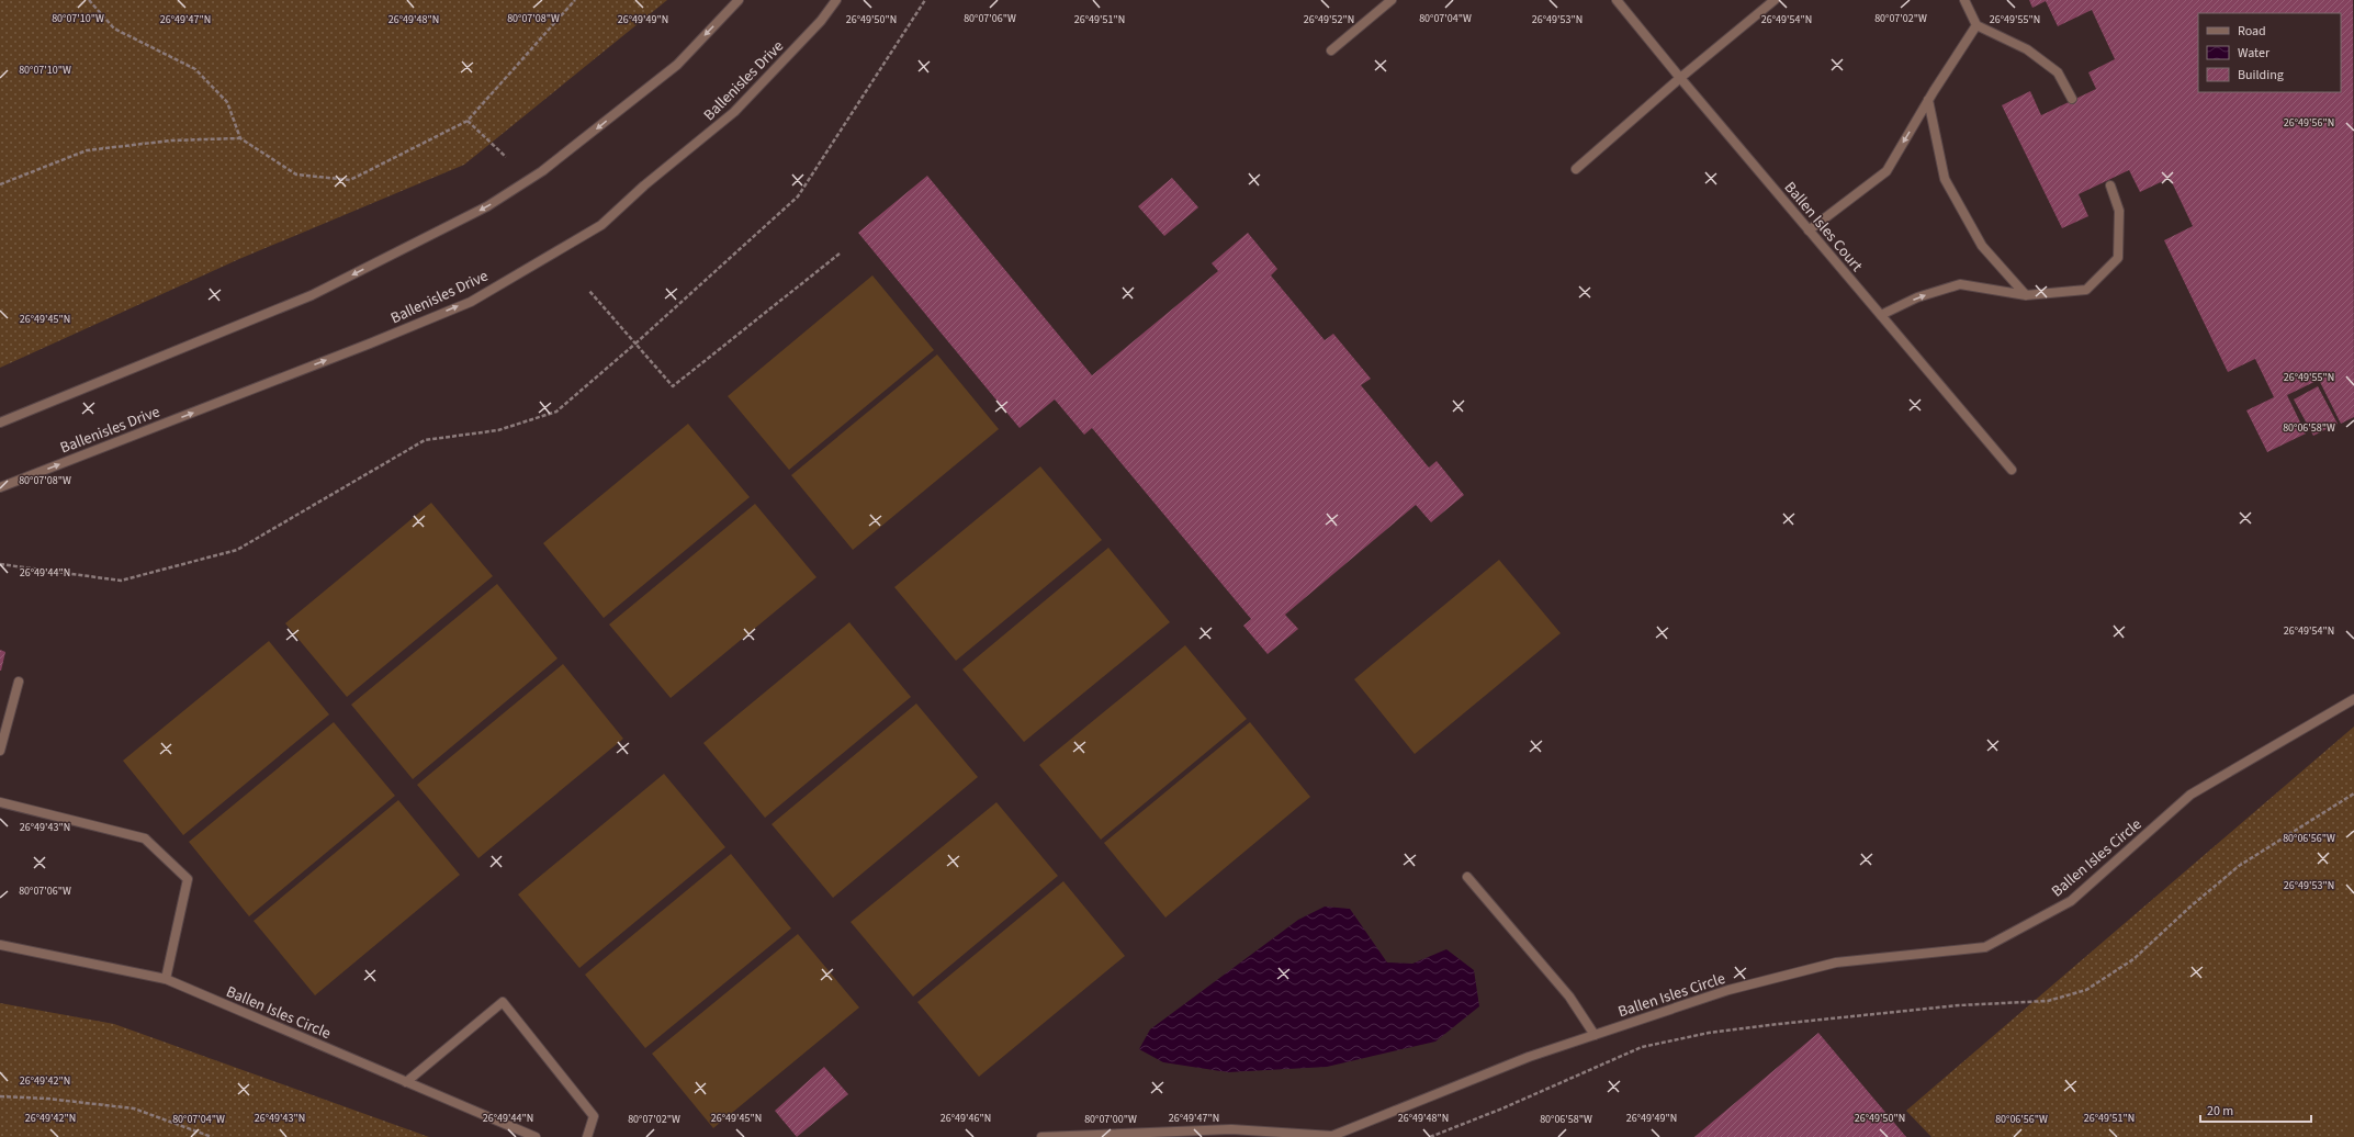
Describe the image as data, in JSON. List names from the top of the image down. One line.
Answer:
{"streets":{"street":["Ballenisles Drive","Ballen Isles Court","Ballen Isles Circle"]},"legend":["Road","Water","Building"],"scale_bar":"20 m","coordinates":["80°07'08\"W","80°07'04\"W","80°07'02\"W","80°07'10\"W","80°07'06\"W","26°49'48\"N","26°49'49\"N","26°49'51\"N","26°49'53\"N","26°49'54\"N","26°49'55\"N","26°49'47\"N","26°49'50\"N","26°49'52\"N","26°49'56\"N","26°49'45\"N","80°06'58\"W","26°49'44\"N","26°49'43\"N","80°06'56\"W","26°49'42\"N","26°49'46\"N","80°07'00\"W"]}
